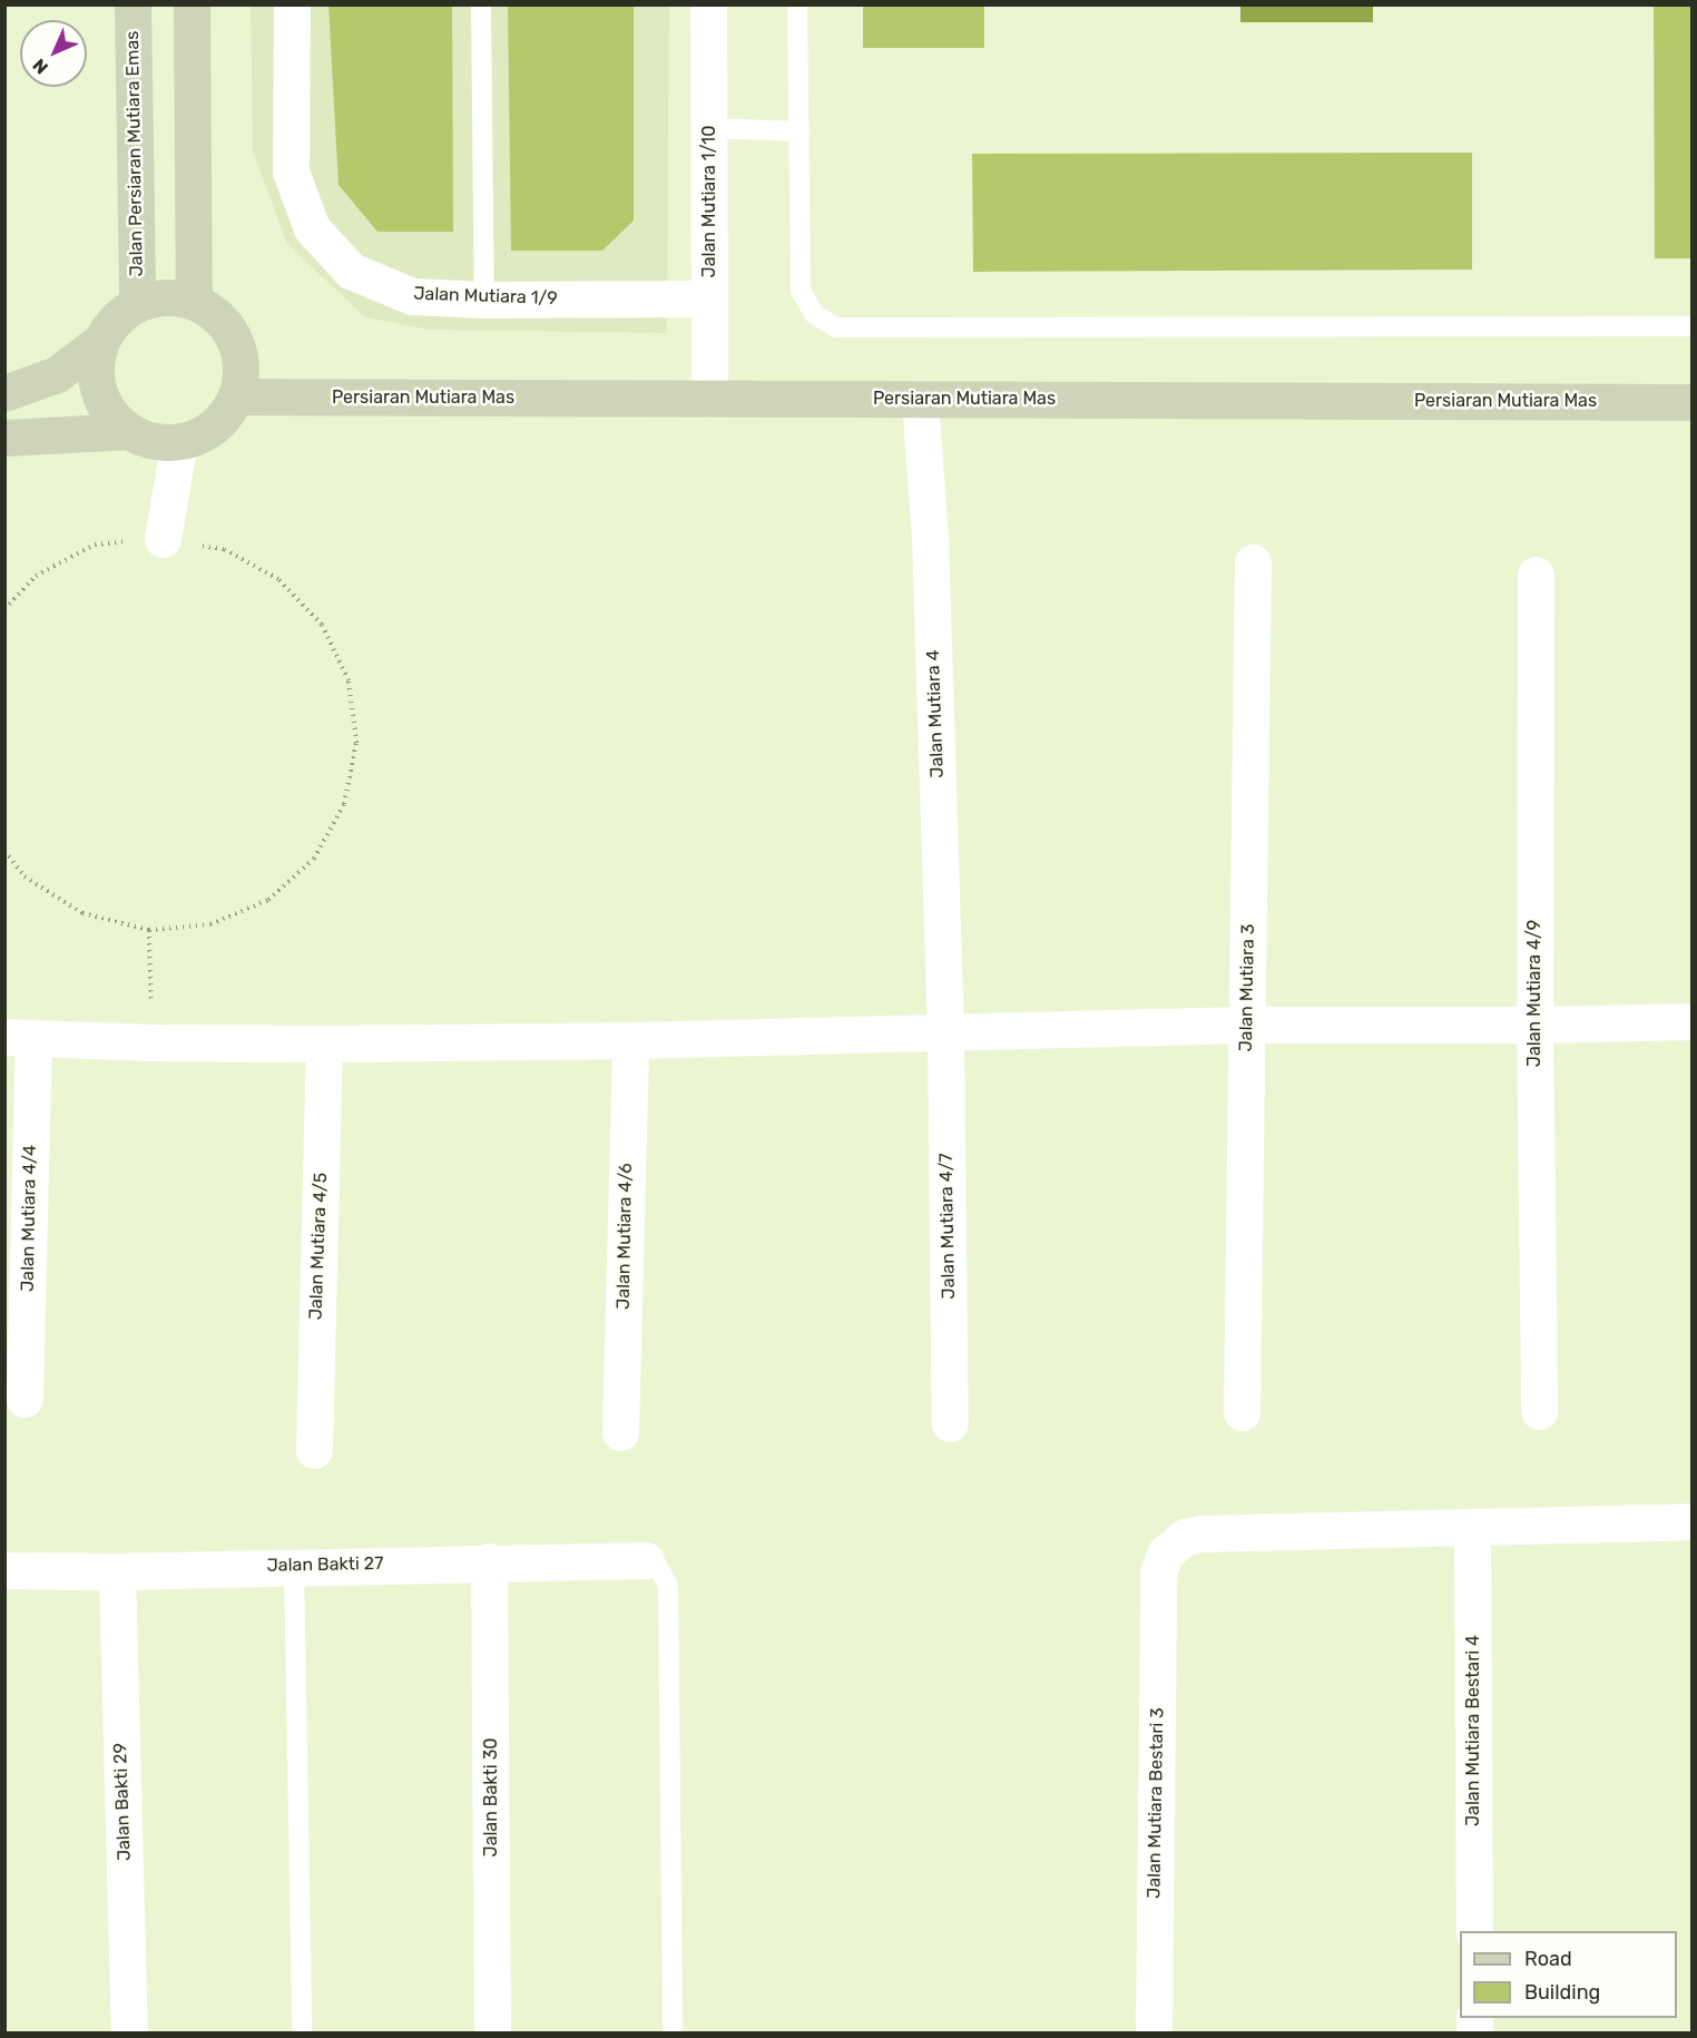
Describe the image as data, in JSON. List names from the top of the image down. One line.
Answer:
{"streets":{"street":["Jalan Persiaran Mutiara Emas","Jalan Mutiara 1/10","Jalan Mutiara 1/9","Persiaran Mutiara Mas","Jalan Mutiara 4","Jalan Mutiara 3","Jalan Mutiara 4/9","Jalan Mutiara 4/4","Jalan Mutiara 4/7","Jalan Mutiara 4/6","Jalan Mutiara 4/5","Jalan Bakti 27","Jalan Mutiara Bestari 4","Jalan Bakti 30","Jalan Bakti 29","Jalan Mutiara Bestari 3"]},"crossings":[["Jalan Persiaran Mutiara Emas","Persiaran Mutiara Mas"],["Jalan Mutiara 1/10","Jalan Mutiara 1/9"],["Jalan Mutiara 1/10","Persiaran Mutiara Mas"],["Persiaran Mutiara Mas","Jalan Mutiara 4"],["Jalan Mutiara 4","Jalan Mutiara 4/7"],["Jalan Bakti 27","Jalan Bakti 30"],["Jalan Bakti 27","Jalan Bakti 29"],["Jalan Mutiara Bestari 4","Jalan Mutiara Bestari 3"]],"legend":["Road","Building"],"north":"bottom left"}
